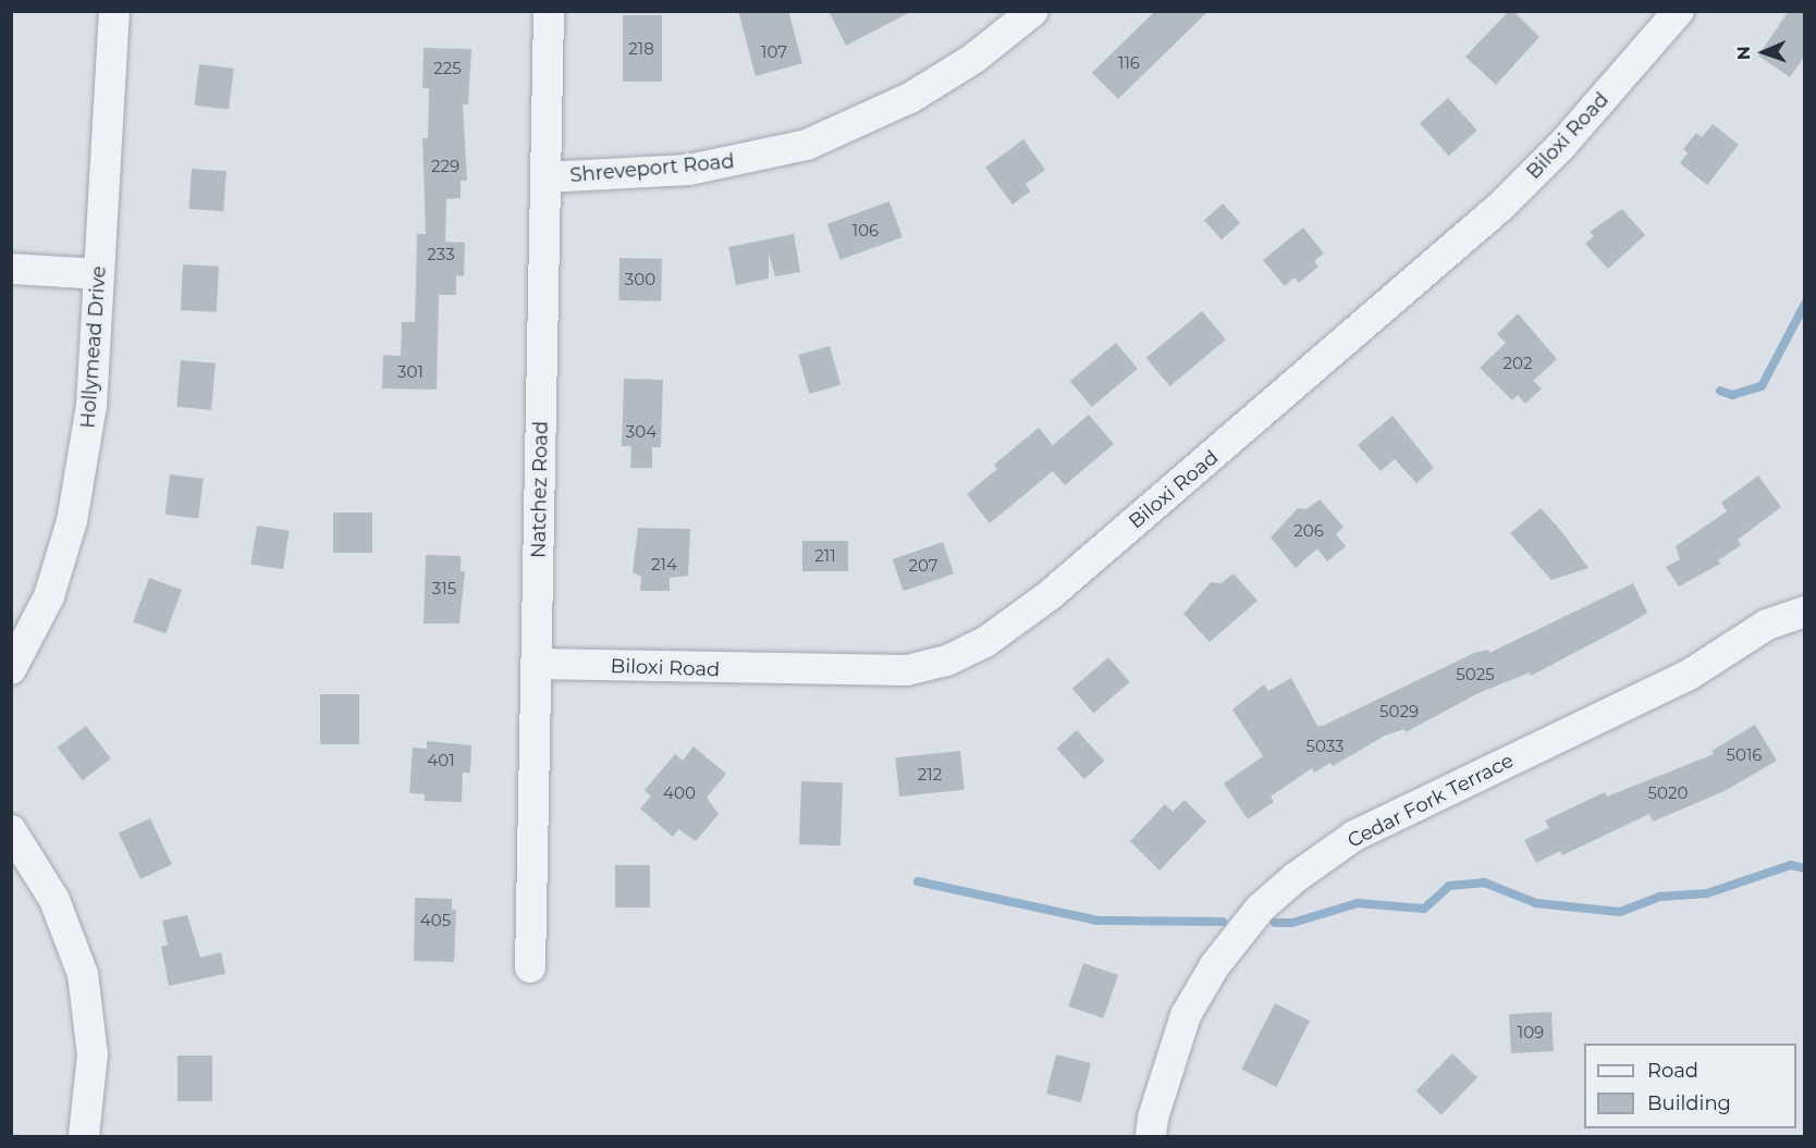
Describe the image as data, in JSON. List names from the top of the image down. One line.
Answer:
{"streets":{"street":["Biloxi Road","Shreveport Road","Hollymead Drive","Natchez Road","Cedar Fork Terrace"]},"crossings":[["Biloxi Road","Natchez Road"],["Shreveport Road","Natchez Road"]],"house_numbers":["218","107","116","225","229","106","233","300","202","301","304","206","211","214","207","315","5025","5029","5033","5016","401","212","400","5020","405","109"],"legend":["Road","Building"],"north":"left"}
